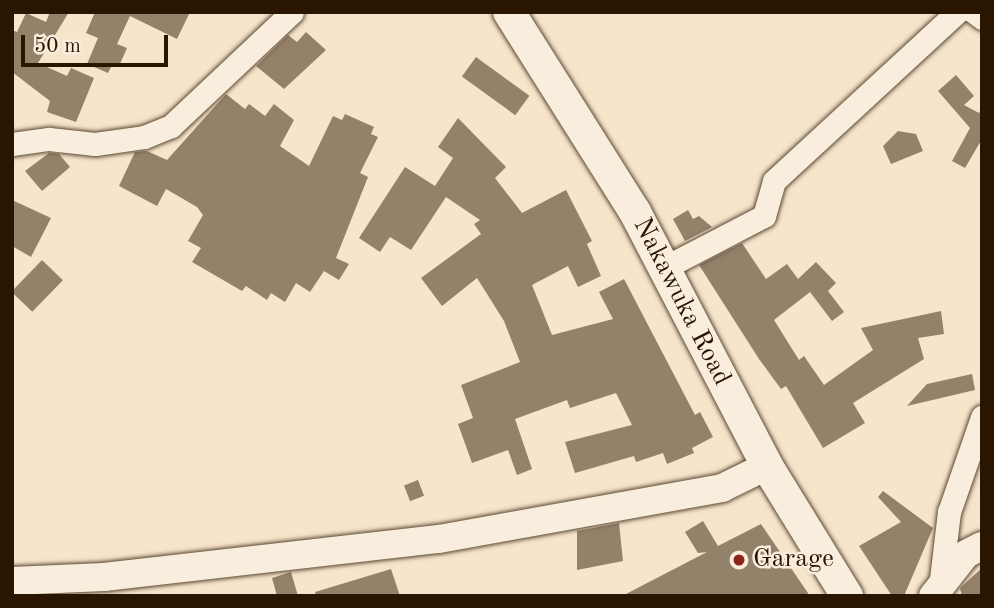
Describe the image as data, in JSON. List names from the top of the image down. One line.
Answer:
{"streets":{"main road":["Nakawuka Road"]},"places":["Garage"],"scale_bar":"50 m"}
